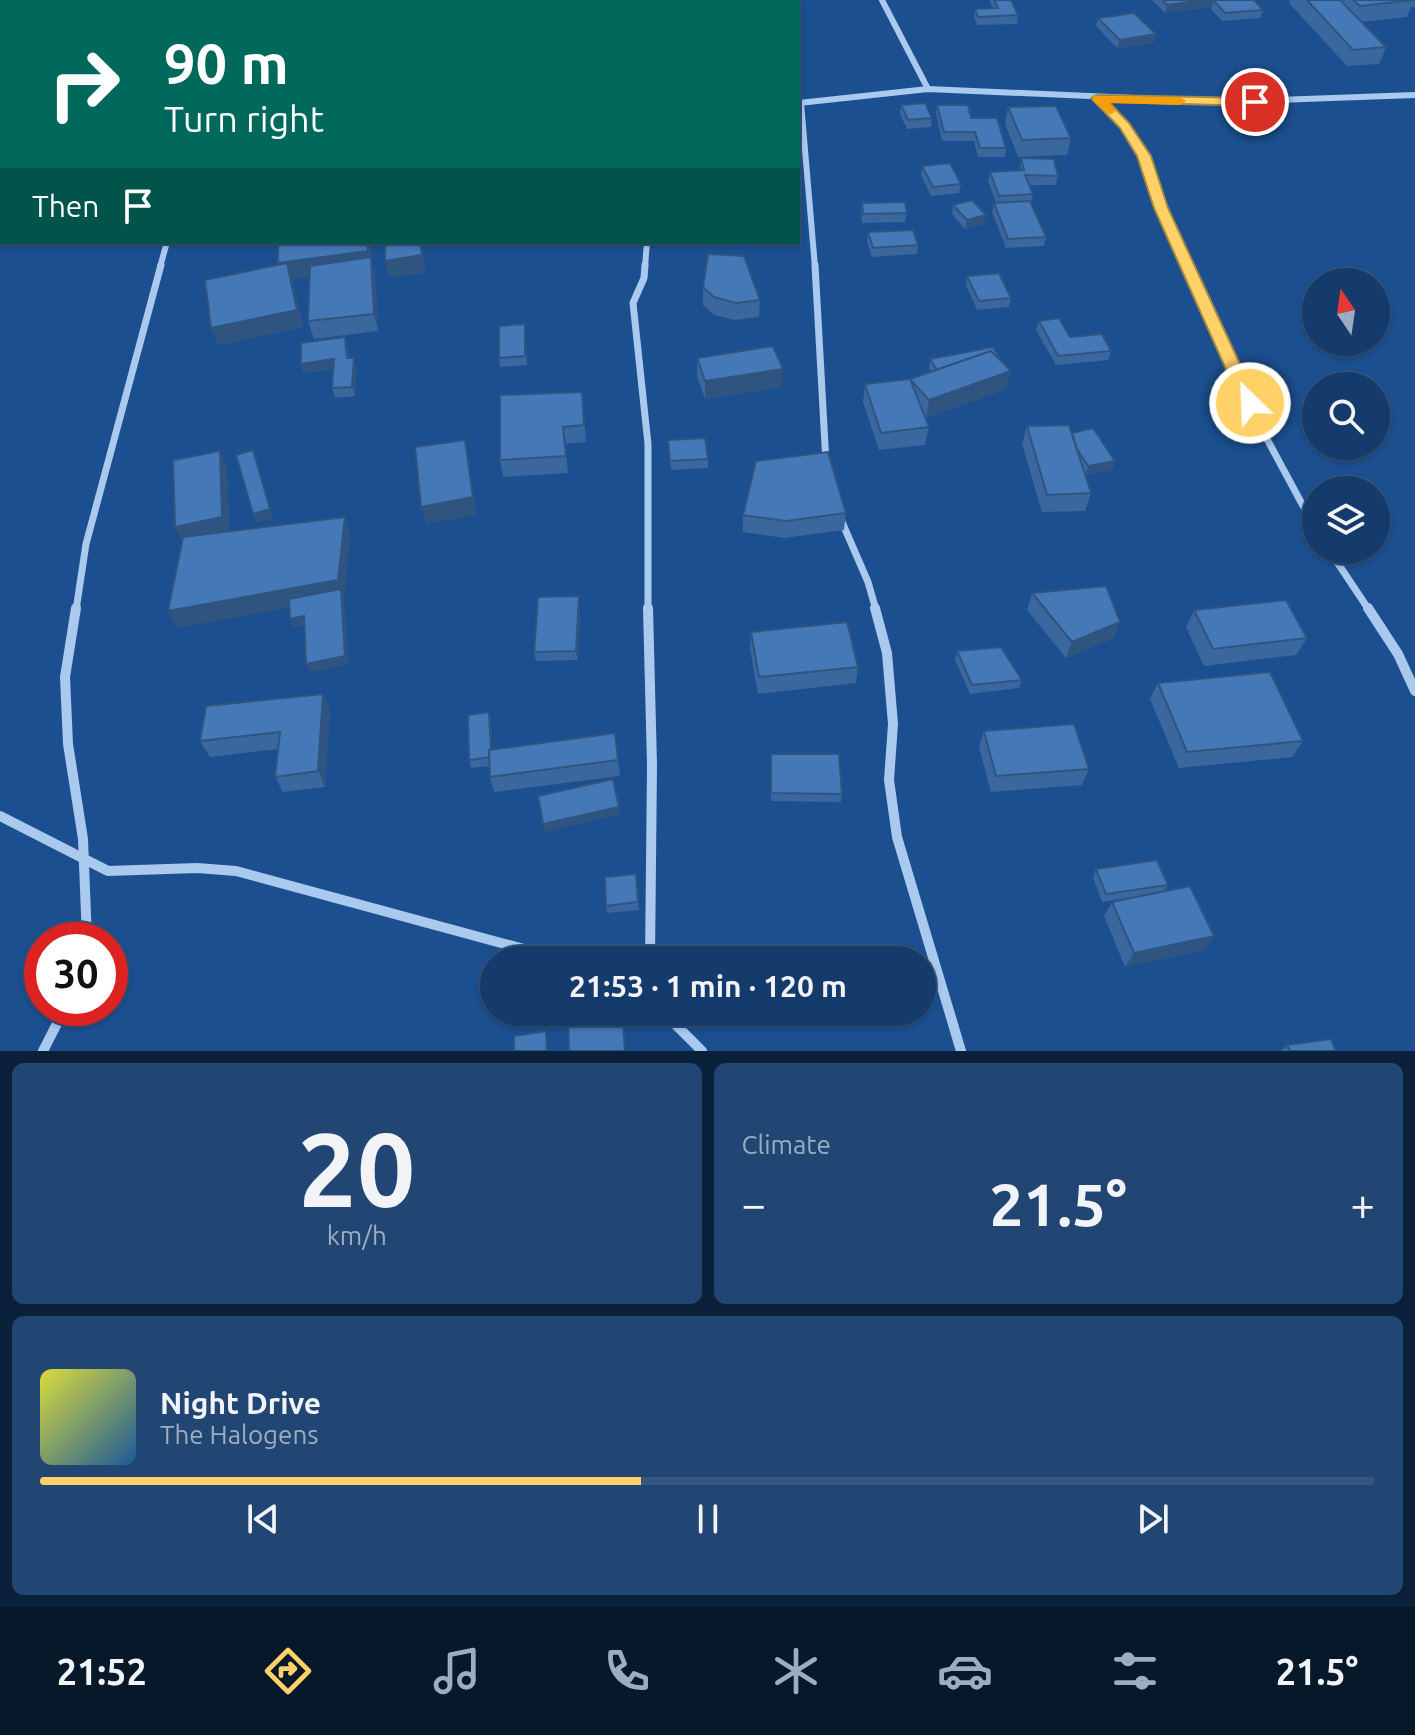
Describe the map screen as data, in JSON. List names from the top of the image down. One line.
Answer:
{"north":"top","page":{"turn":["90 m","Turn right"],"then":"Then","limit":"30","trip":"21:53 · 1 min · 120 m","tile":[["20","km/h"],"Climate"],"heat":["−","21.5°","+"],"song":["Night Drive","The Halogens"],"tabs":["21:52","21.5°"]}}
